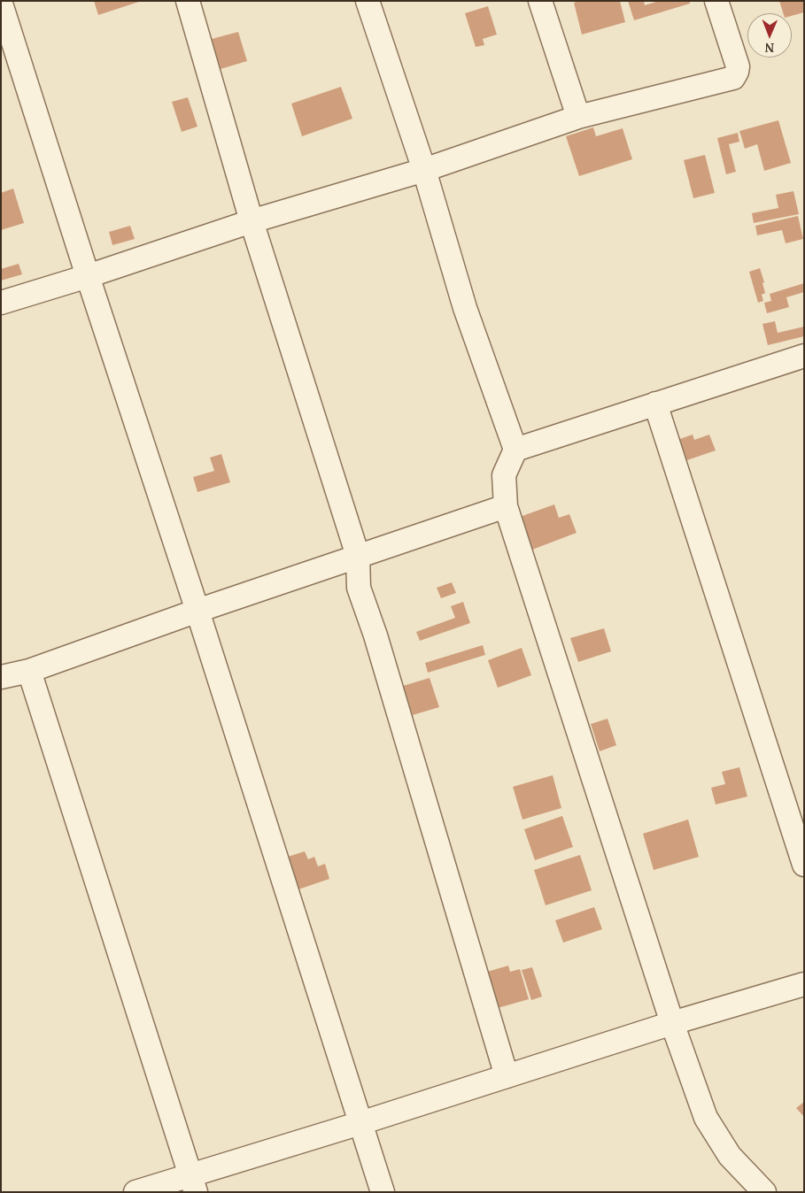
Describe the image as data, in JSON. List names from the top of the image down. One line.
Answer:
{"north":"bottom"}
